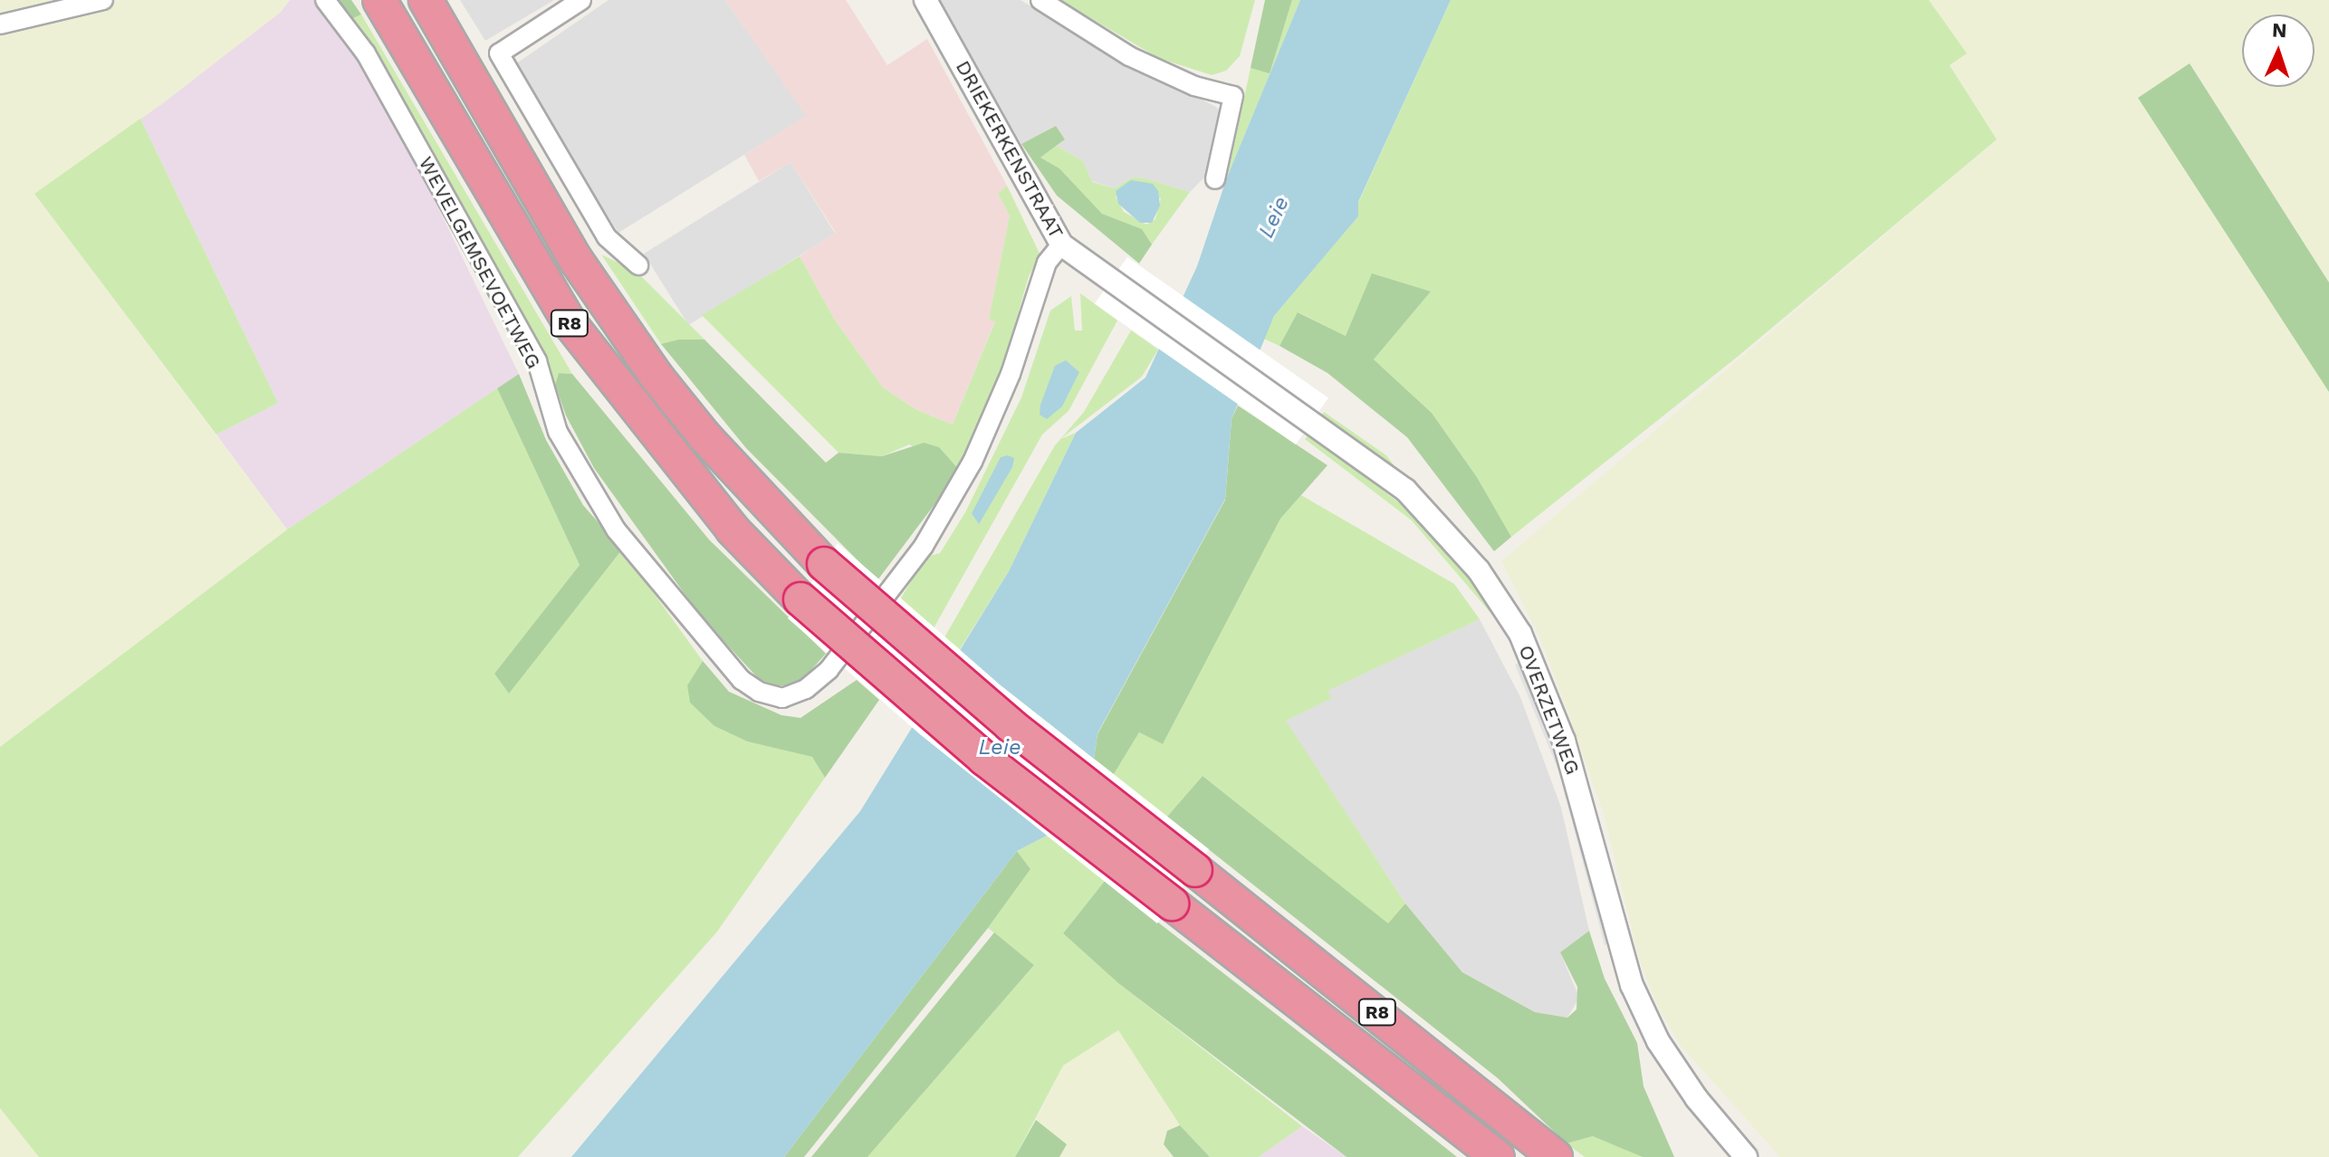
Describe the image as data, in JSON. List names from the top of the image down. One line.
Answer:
{"streets":{"highway":["R8"],"street":["DRIEKERKENSTRAAT","WEVELGEMSEVOETWEG","OVERZETWEG"]},"crossings":[["DRIEKERKENSTRAAT","WEVELGEMSEVOETWEG"],["DRIEKERKENSTRAAT","OVERZETWEG"]],"water":["Leie"],"north":"top"}
